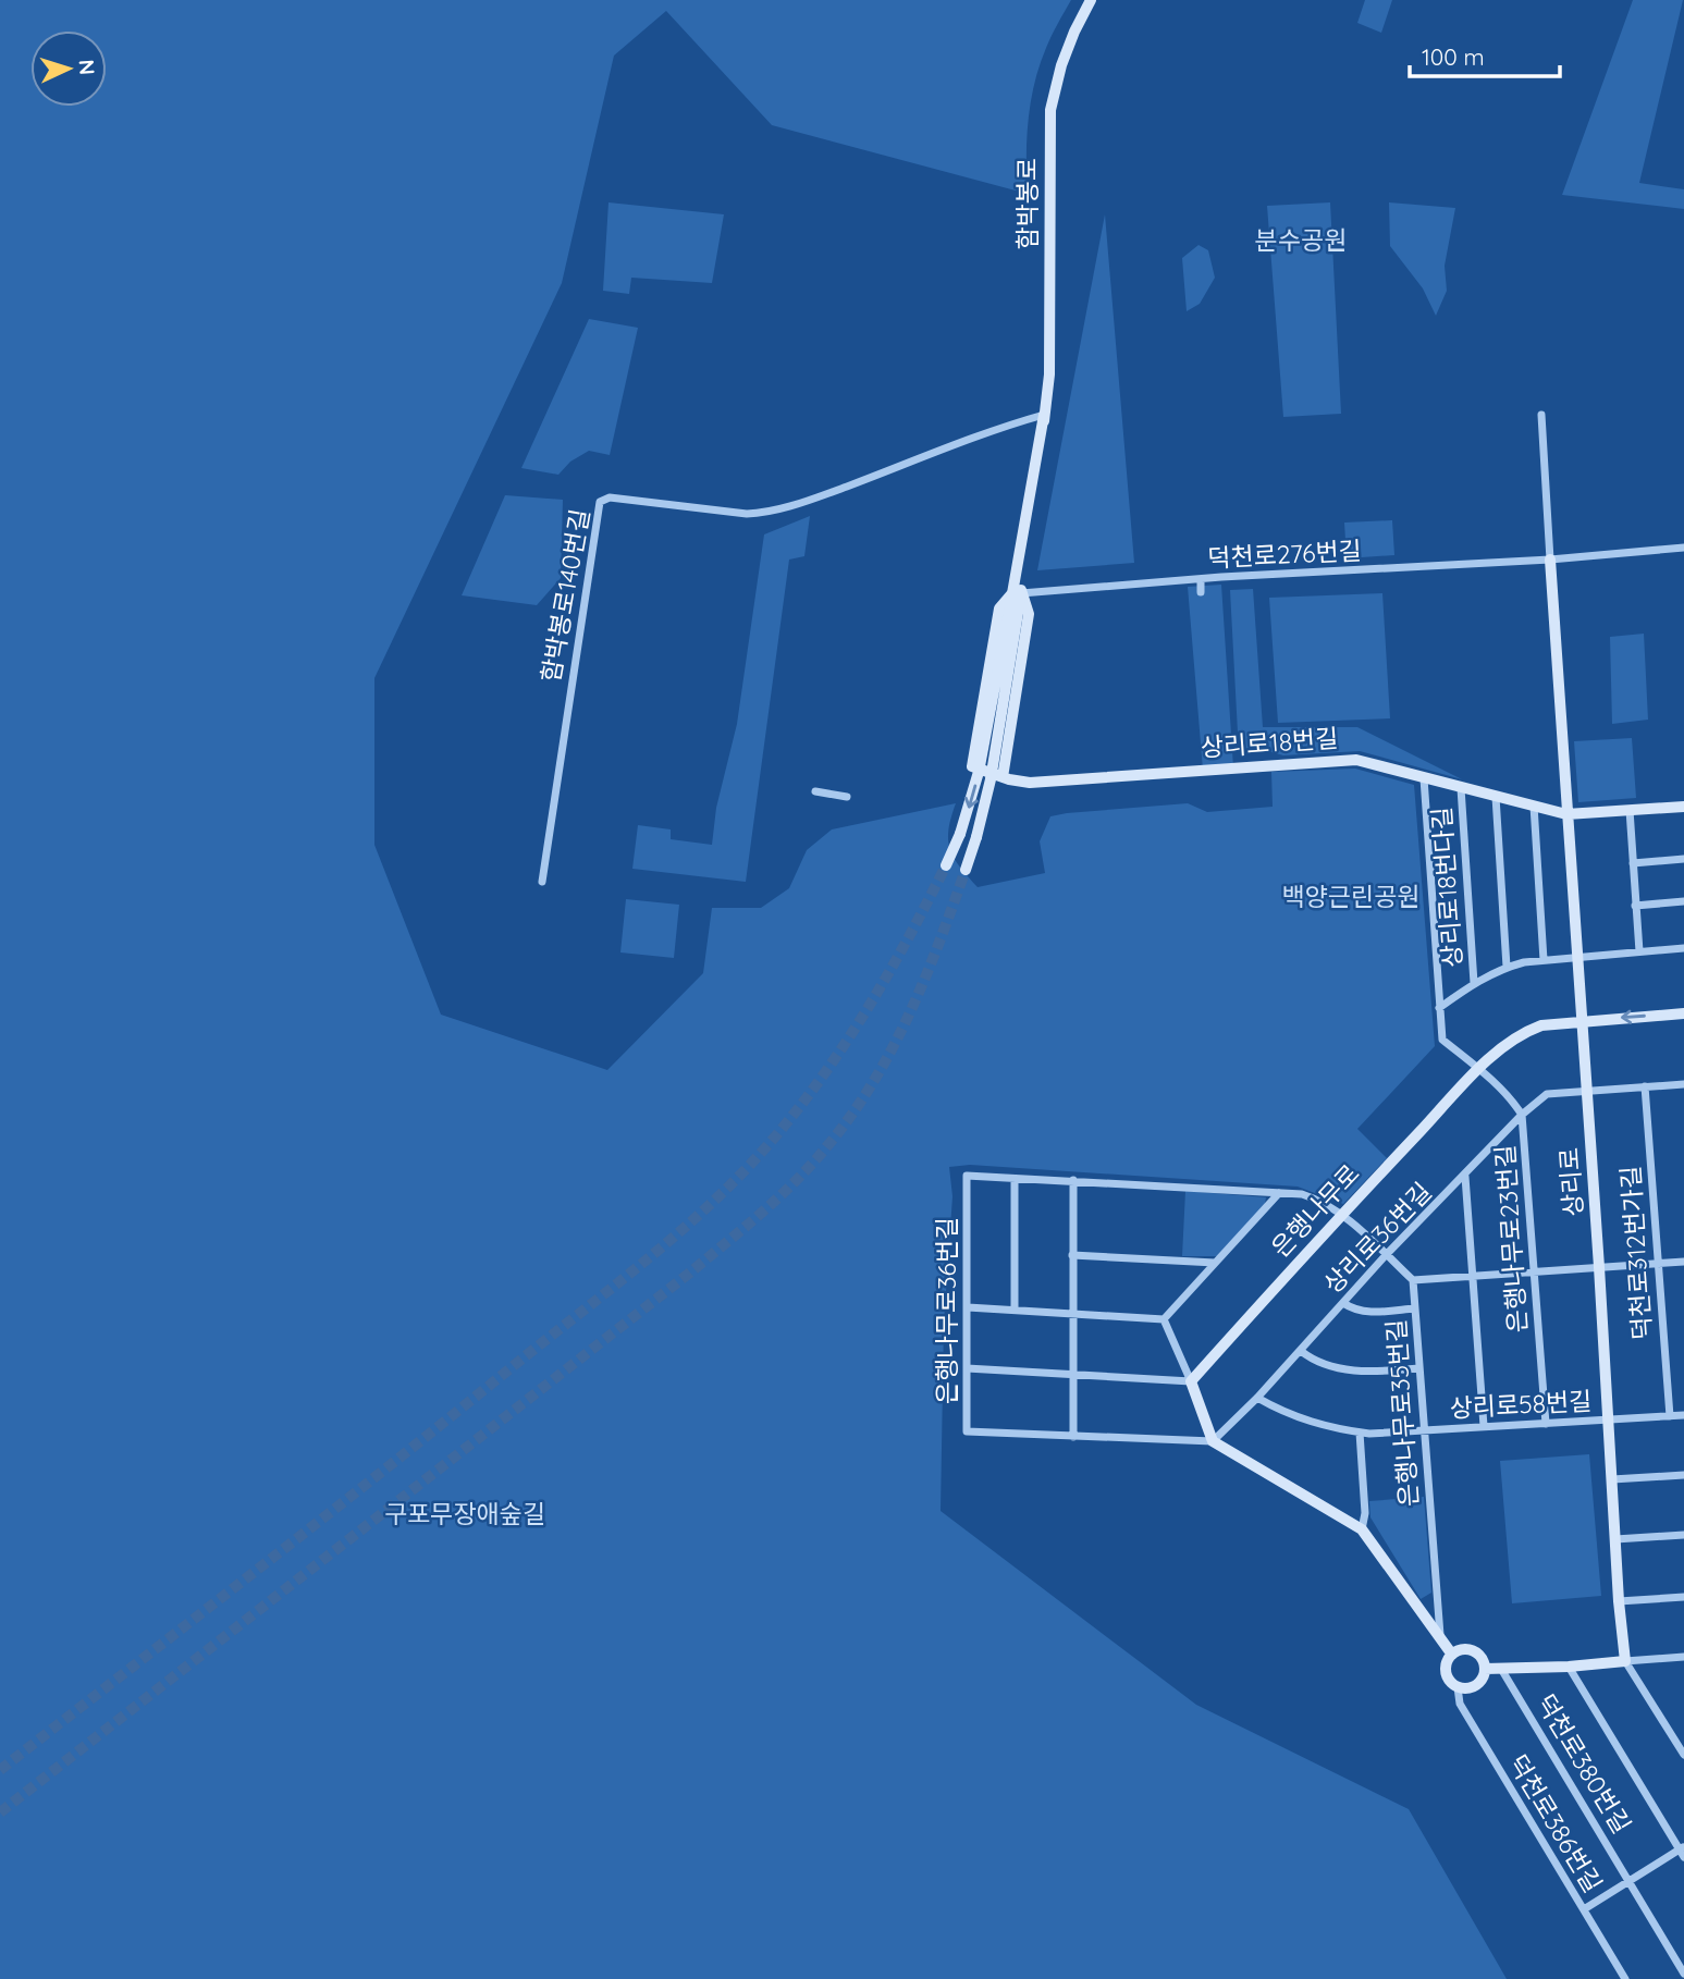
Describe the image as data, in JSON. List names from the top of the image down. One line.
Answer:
{"streets":{"street":["함박봉로","덕천로276번길","함박봉로140번길","상리로18번길","상리로18번다길","상리로","은행나무로","상리로36번길","은행나무로23번길","덕천로312번가길","은행나무로36번길","상리로58번길","은행나무로35번길","덕천로380번길","덕천로386번길"]},"crossings":[["함박봉로","덕천로276번길"],["함박봉로","함박봉로140번길"],["함박봉로","상리로18번길"],["덕천로276번길","상리로18번길"],["덕천로276번길","상리로"],["상리로18번길","상리로18번다길"],["상리로18번길","상리로"],["상리로18번길","은행나무로23번길"],["상리로","은행나무로"],["상리로","상리로36번길"],["상리로","상리로58번길"],["은행나무로","은행나무로23번길"],["은행나무로","은행나무로36번길"],["상리로36번길","은행나무로23번길"],["상리로36번길","덕천로312번가길"],["상리로36번길","은행나무로36번길"],["상리로36번길","상리로58번길"],["은행나무로23번길","상리로58번길"],["덕천로312번가길","상리로58번길"],["상리로58번길","은행나무로35번길"]],"parks":["분수공원","백양근린공원","구포무장애숲길"],"scale_bar":"100 m","north":"right"}
